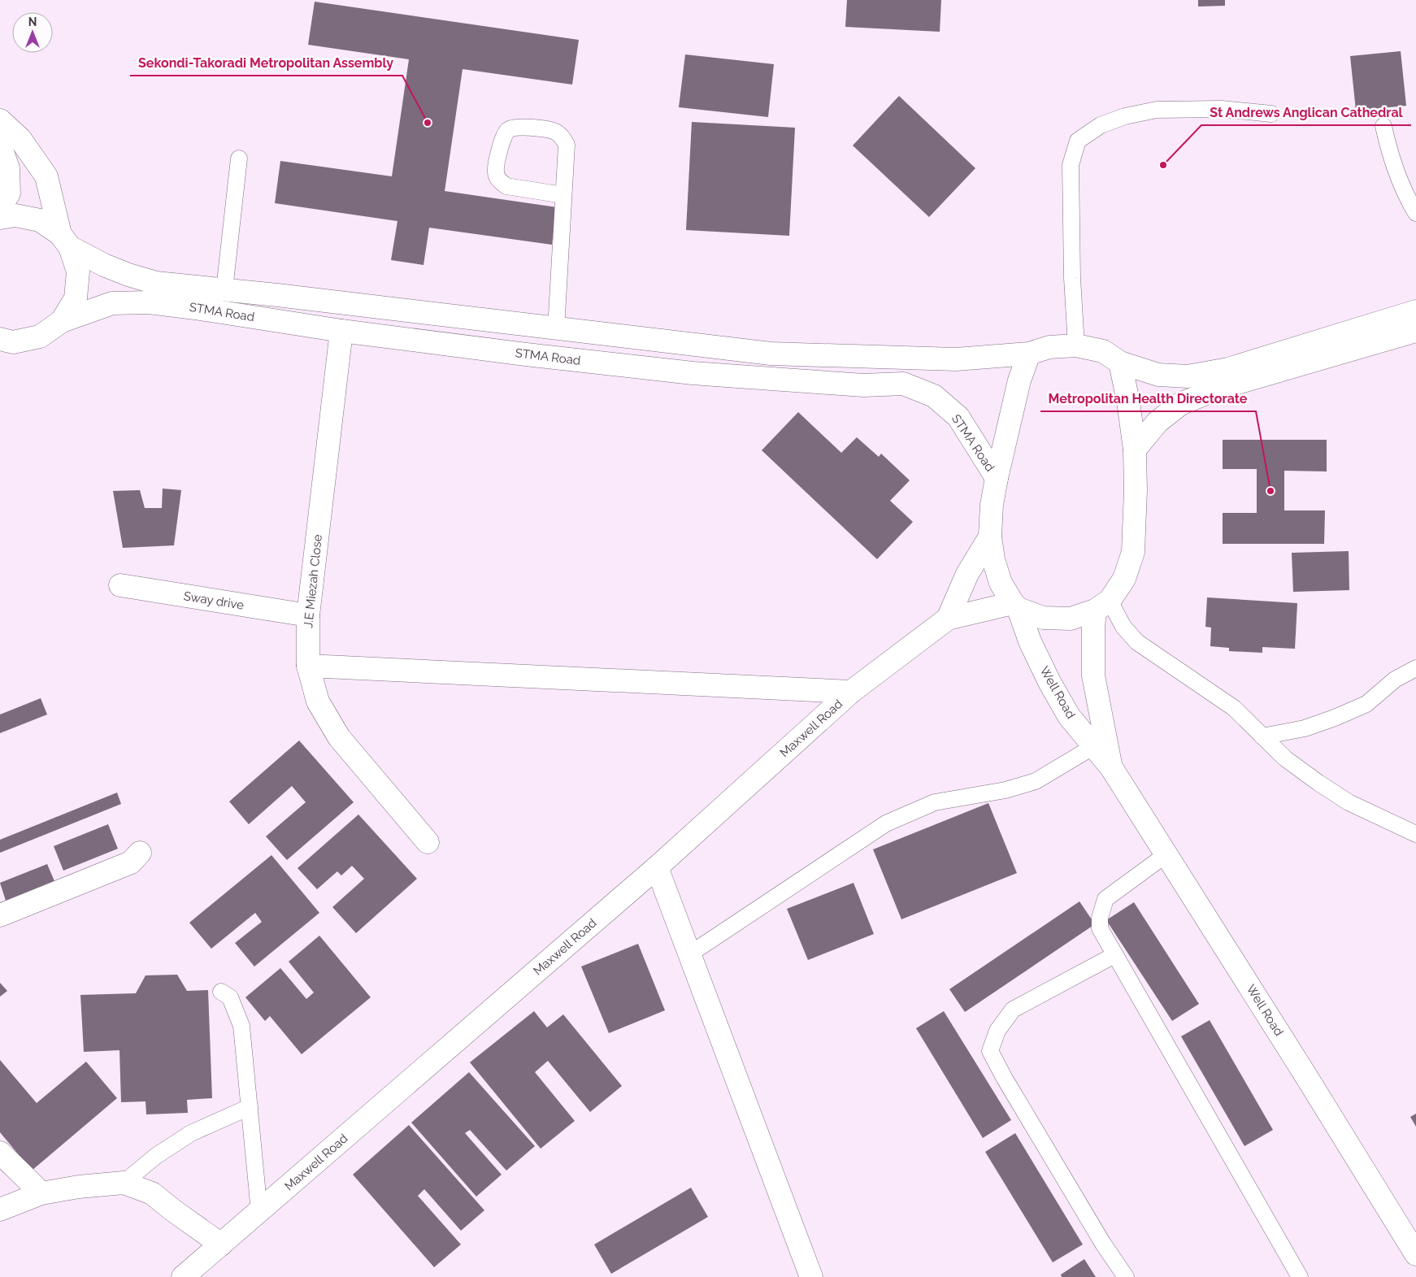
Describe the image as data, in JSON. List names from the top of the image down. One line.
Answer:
{"streets":{"street":["STMA Road","J.E Miezah Close","Sway drive","Well Road","Maxwell Road"]},"crossings":[["STMA Road","J.E Miezah Close"],["STMA Road","Well Road"],["J.E Miezah Close","Sway drive"],["Well Road","Maxwell Road"]],"places":["Sekondi-Takoradi Metropolitan Assembly","St Andrews Anglican Cathedral","Metropolitan Health Directorate"],"north":"top"}
